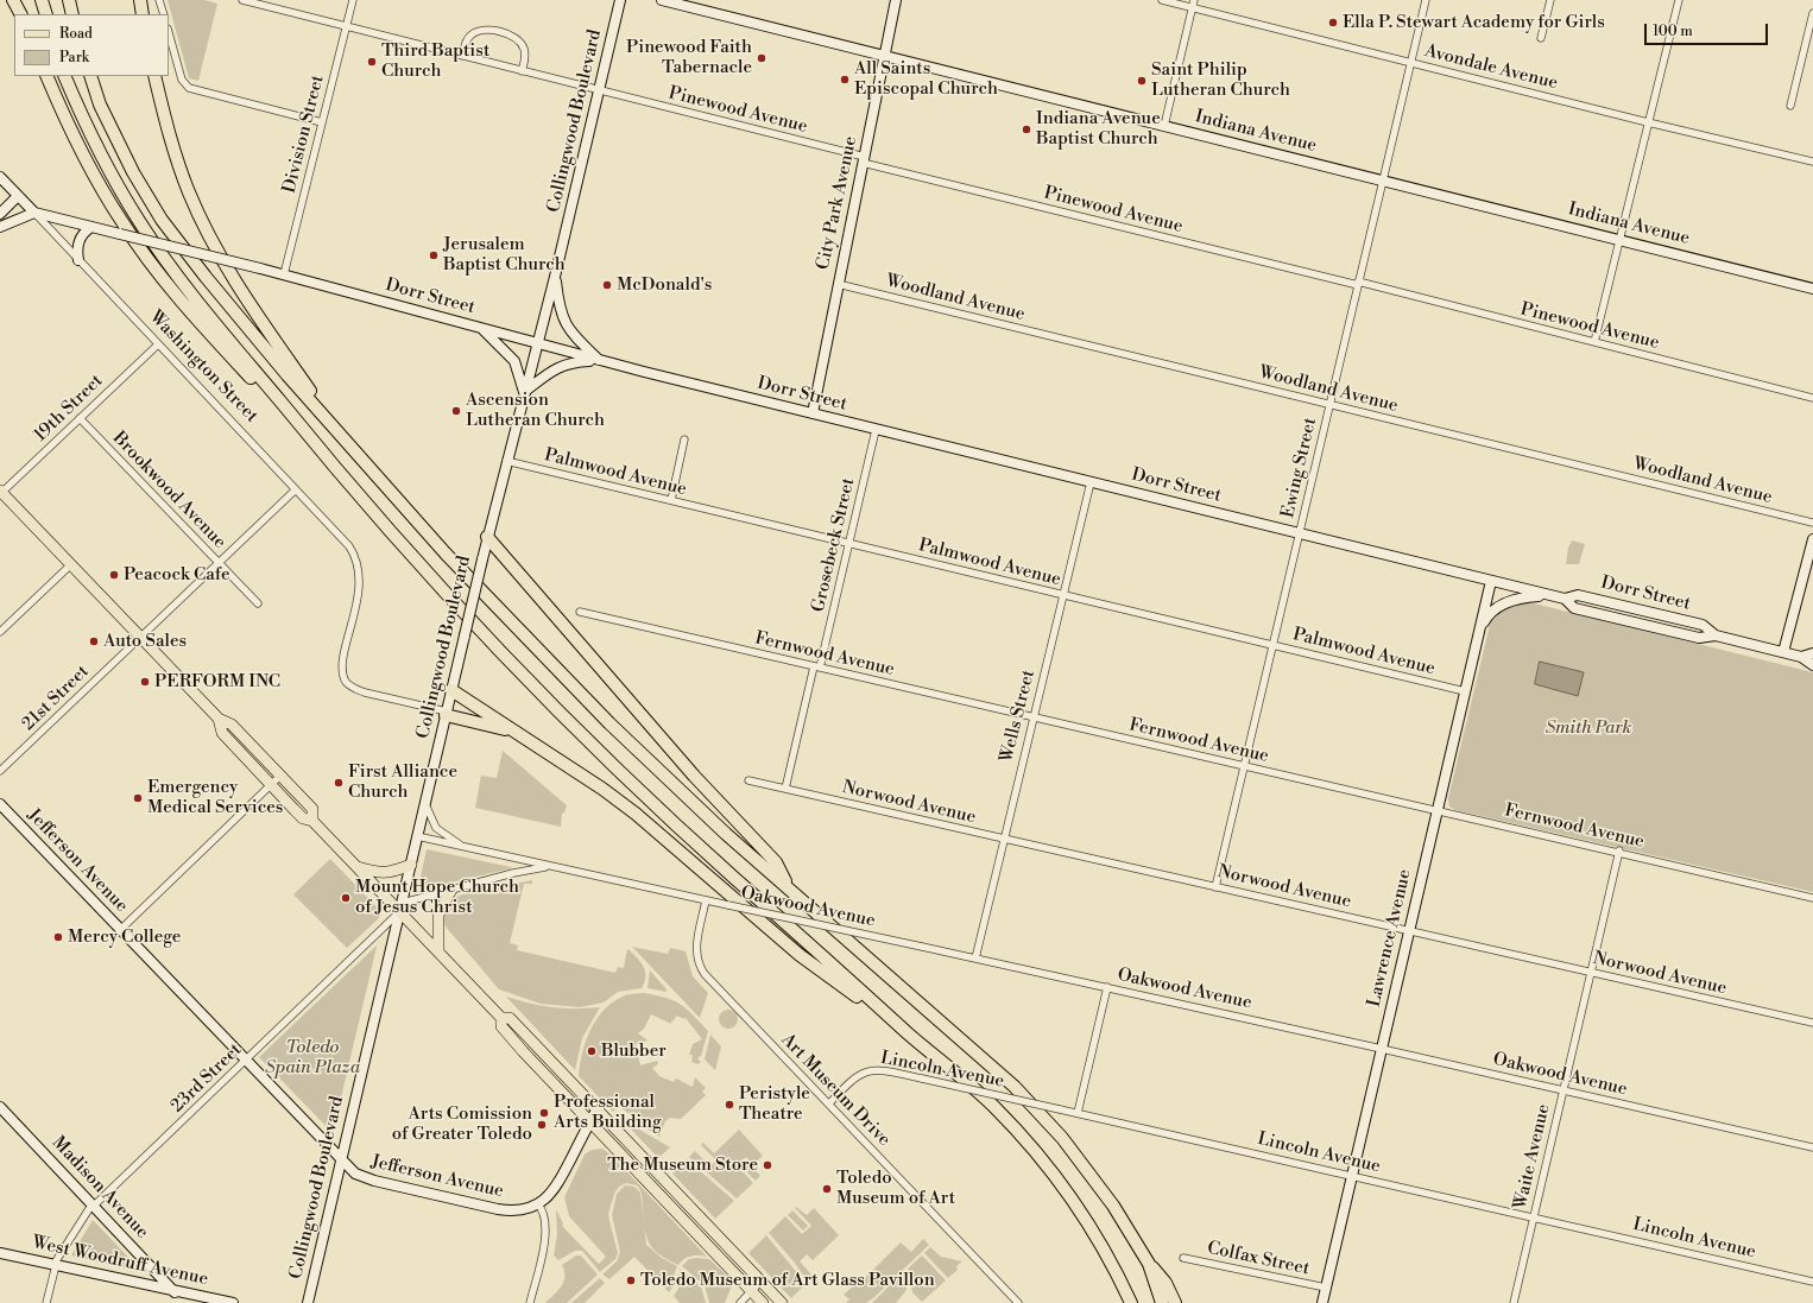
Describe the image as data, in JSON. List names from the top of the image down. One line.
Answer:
{"streets":{"street":["Avondale Avenue","Pinewood Avenue","Collingwood Boulevard","Indiana Avenue","Division Street","City Park Avenue","Dorr Street","Woodland Avenue","Washington Street","19th Street","Ewing Street","Palmwood Avenue","Brookwood Avenue","Grosebeck Street","Fernwood Avenue","21st Street","Wells Street","Norwood Avenue","Jefferson Avenue","Oakwood Avenue","Lawrence Avenue","Lincoln Avenue","23rd Street","Art Museum Drive","Waite Avenue","Madison Avenue","Colfax Street","West Woodruff Avenue"]},"crossings":[["Avondale Avenue","Ewing Street"],["Pinewood Avenue","Collingwood Boulevard"],["Pinewood Avenue","Division Street"],["Pinewood Avenue","City Park Avenue"],["Pinewood Avenue","Ewing Street"],["Collingwood Boulevard","Dorr Street"],["Collingwood Boulevard","Washington Street"],["Collingwood Boulevard","Palmwood Avenue"],["Collingwood Boulevard","Jefferson Avenue"],["Collingwood Boulevard","Oakwood Avenue"],["Collingwood Boulevard","23rd Street"],["Indiana Avenue","City Park Avenue"],["Indiana Avenue","Ewing Street"],["Division Street","Dorr Street"],["City Park Avenue","Dorr Street"],["City Park Avenue","Woodland Avenue"],["Dorr Street","Washington Street"],["Dorr Street","Ewing Street"],["Dorr Street","Grosebeck Street"],["Dorr Street","Wells Street"],["Dorr Street","Lawrence Avenue"],["Woodland Avenue","Ewing Street"],["Washington Street","19th Street"],["Washington Street","21st Street"],["19th Street","Brookwood Avenue"],["Ewing Street","Palmwood Avenue"],["Ewing Street","Fernwood Avenue"],["Ewing Street","Norwood Avenue"],["Palmwood Avenue","Grosebeck Street"],["Palmwood Avenue","Wells Street"],["Palmwood Avenue","Lawrence Avenue"],["Brookwood Avenue","21st Street"],["Grosebeck Street","Fernwood Avenue"],["Grosebeck Street","Norwood Avenue"],["Fernwood Avenue","Wells Street"],["Fernwood Avenue","Lawrence Avenue"],["Fernwood Avenue","Waite Avenue"],["Wells Street","Norwood Avenue"],["Wells Street","Oakwood Avenue"],["Norwood Avenue","Lawrence Avenue"],["Norwood Avenue","Waite Avenue"],["Jefferson Avenue","23rd Street"],["Oakwood Avenue","Lawrence Avenue"],["Oakwood Avenue","23rd Street"],["Oakwood Avenue","Art Museum Drive"],["Oakwood Avenue","Waite Avenue"],["Lawrence Avenue","Lincoln Avenue"],["Lawrence Avenue","Colfax Street"],["Lincoln Avenue","Art Museum Drive"],["Lincoln Avenue","Waite Avenue"],["23rd Street","Madison Avenue"],["23rd Street","West Woodruff Avenue"],["Madison Avenue","West Woodruff Avenue"]],"parks":["Smith Park","Toledo Spain Plaza"],"places":["Ella P. Stewart Academy for Girls","Pinewood Faith Tabernacle","Third Baptist Church","All Saints Episcopal Church","Saint Philip Lutheran Church","Indiana Avenue Baptist Church","Jerusalem Baptist Church","McDonald's","Ascension Lutheran Church","Peacock Cafe","Auto Sales","PERFORM INC","First Alliance Church","Emergency Medical Services","Mount Hope Church of Jesus Christ","Mercy College","Blubber","Peristyle Theatre","Professional Arts Building","Arts Comission of Greater Toledo","The Museum Store","Toledo Museum of Art","Toledo Museum of Art Glass Pavillon"],"legend":["Road","Park"],"scale_bar":"100 m"}
